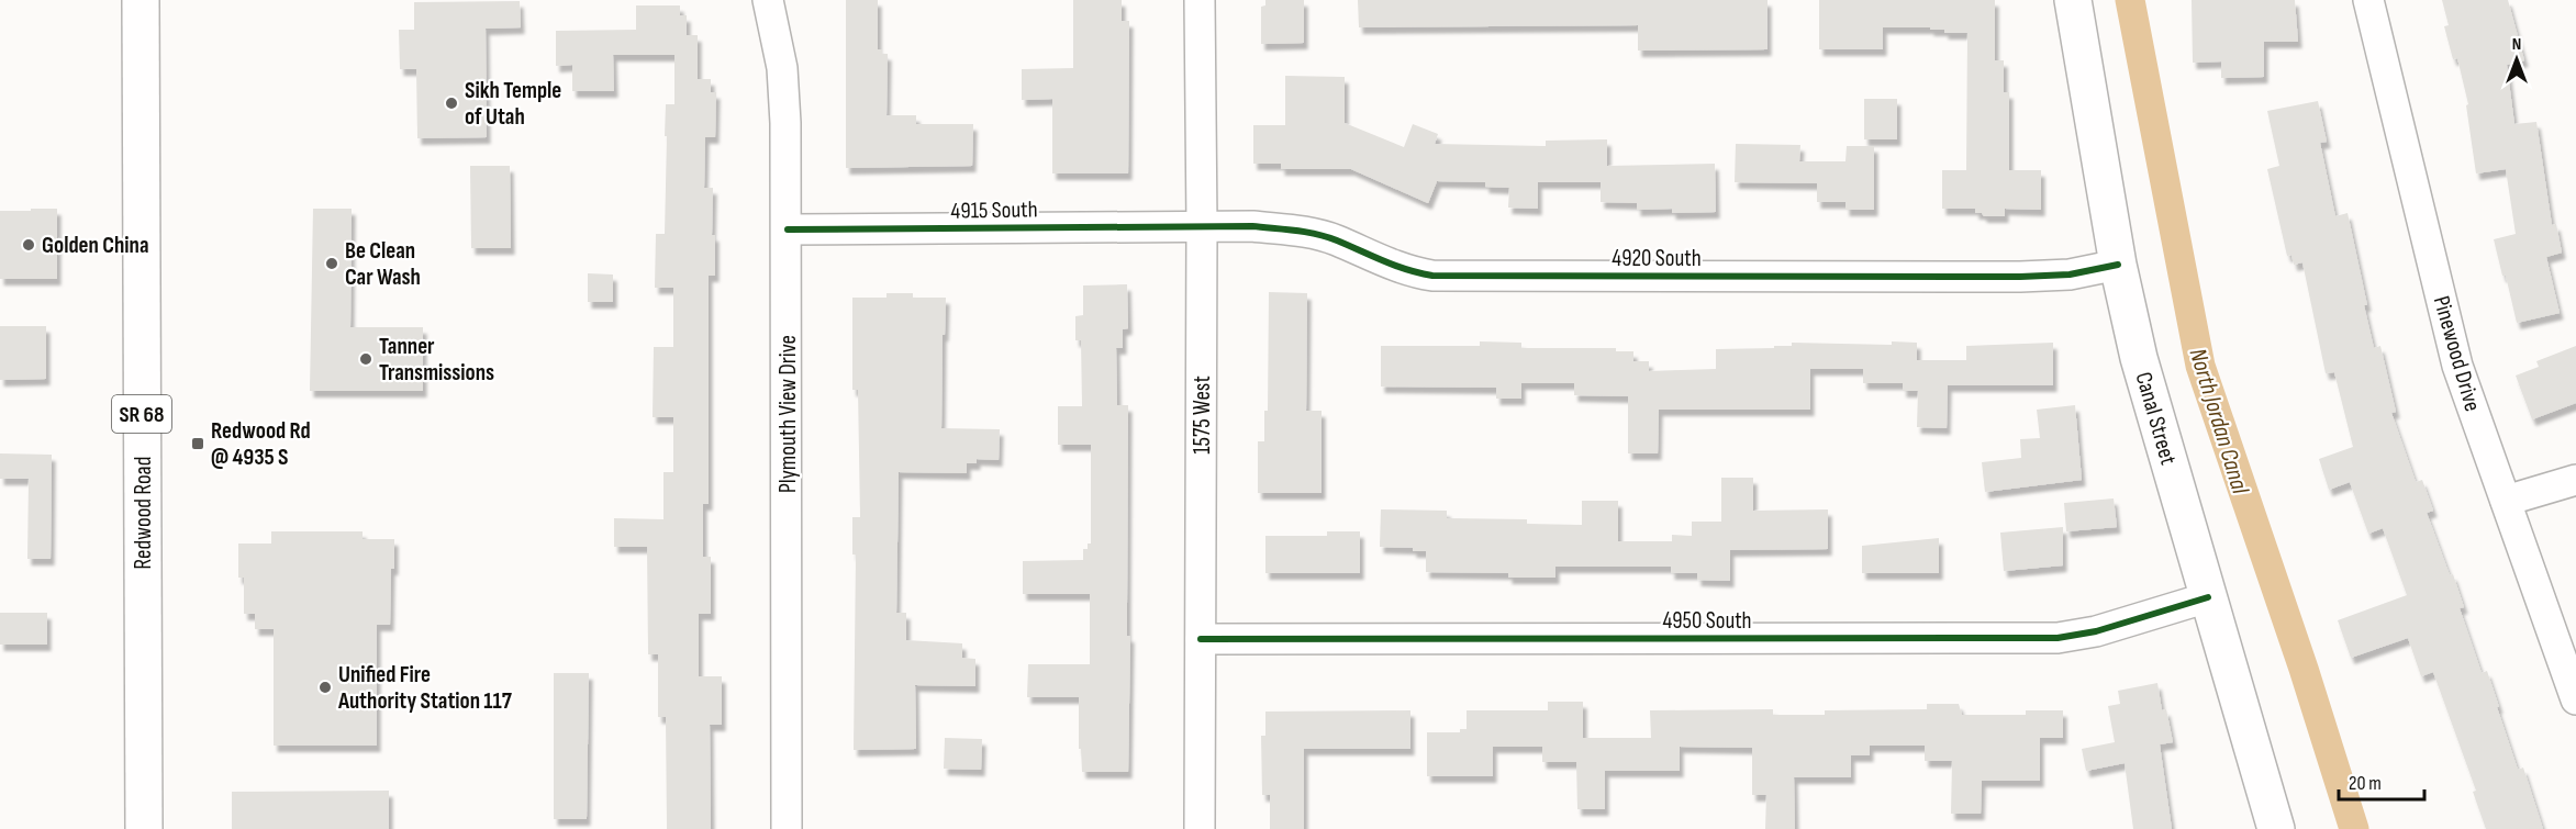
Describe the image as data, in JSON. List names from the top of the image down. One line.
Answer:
{"streets":{"street":["4915 South","4920 South","Pinewood Drive","SR 68","Plymouth View Drive","1575 West","Canal Street","Redwood Road","4950 South"]},"crossings":[["4915 South","4920 South"],["4915 South","Plymouth View Drive"],["4915 South","1575 West"],["4920 South","1575 West"],["4920 South","Canal Street"],["1575 West","4950 South"],["Canal Street","4950 South"]],"water":["North Jordan Canal"],"places":{"other":["Sikh Temple of Utah","Golden China","Be Clean Car Wash","Tanner Transmissions","Unified Fire Authority Station 117"],"transit":["Redwood Rd @ 4935 S"]},"scale_bar":"20 m","north":"top"}
